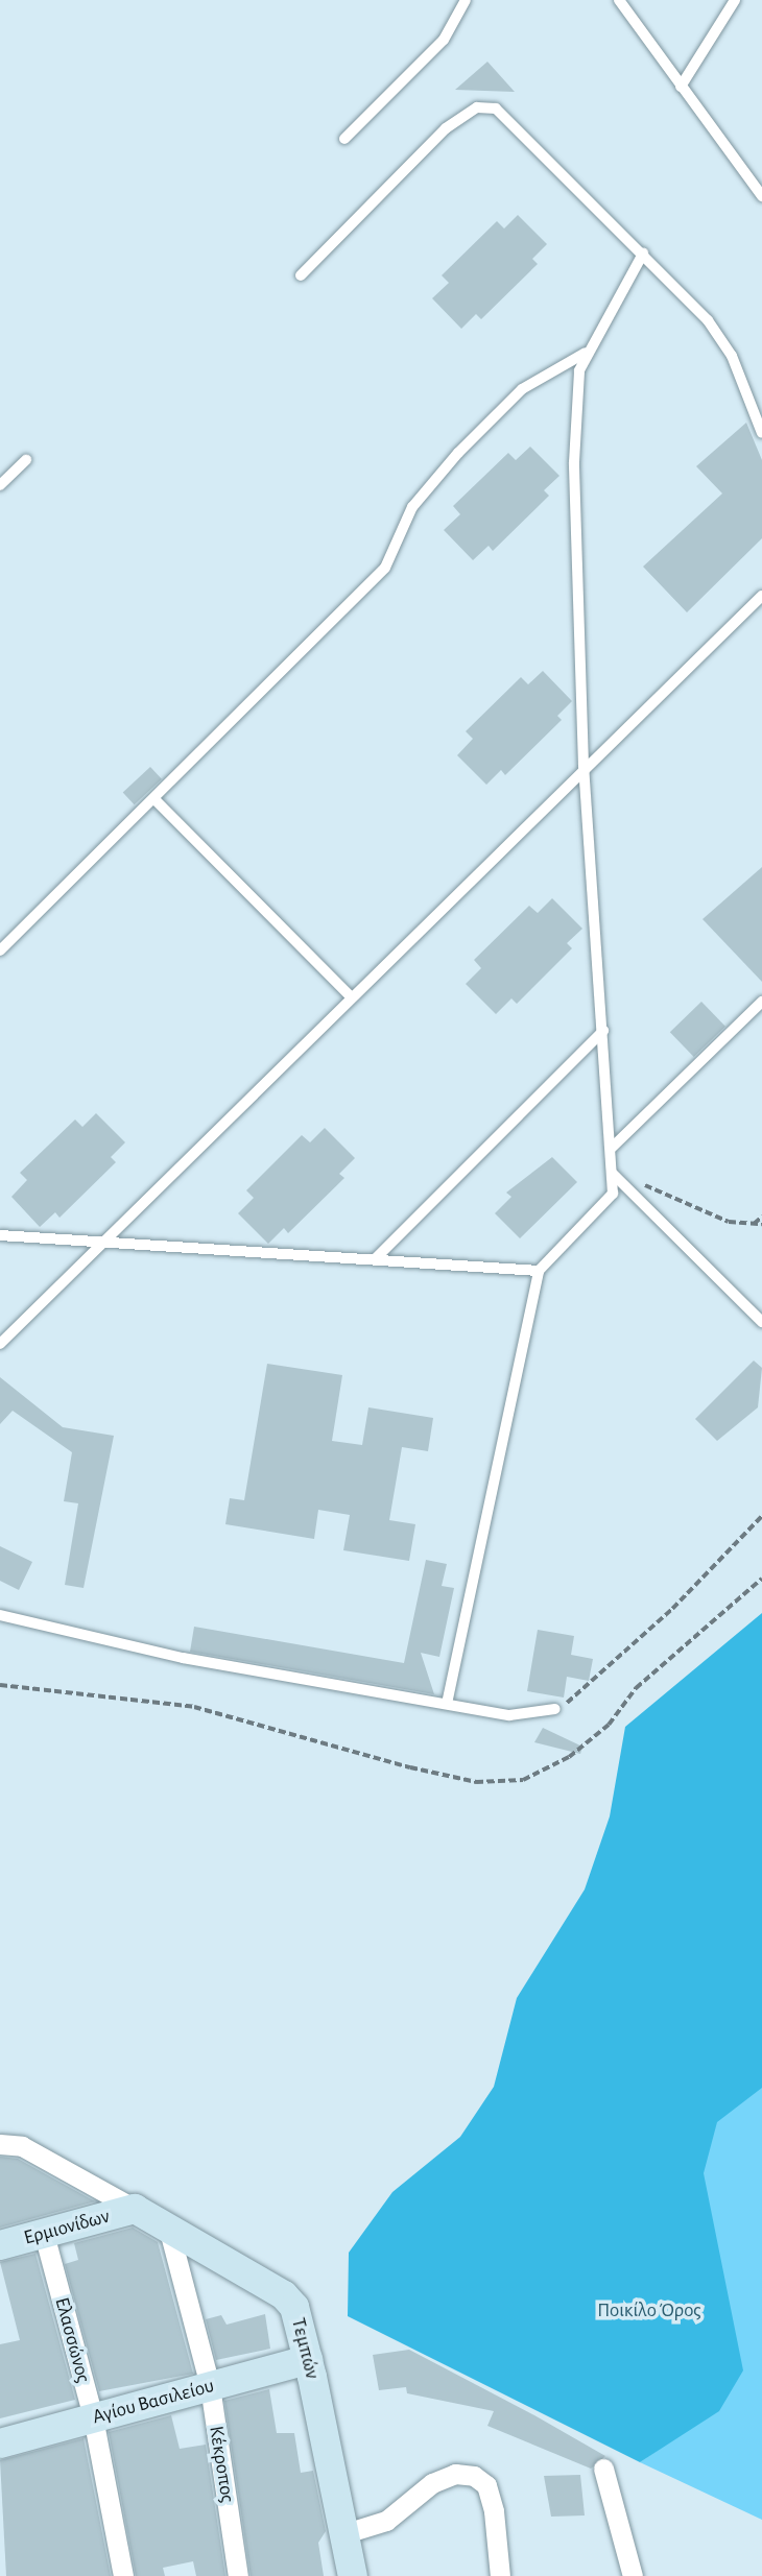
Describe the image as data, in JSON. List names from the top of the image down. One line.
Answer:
{"streets":{"street":["Ερμιονίδων","Ελασσώνος","Τεμπών","Αγίου Βασιλείου","Κέκροπος"]},"crossings":[["Ερμιονίδων","Ελασσώνος"],["Ερμιονίδων","Τεμπών"],["Ελασσώνος","Αγίου Βασιλείου"],["Τεμπών","Αγίου Βασιλείου"],["Τεμπών","Κέκροπος"],["Αγίου Βασιλείου","Κέκροπος"]],"parks":["Ποικίλο Όρος"]}
